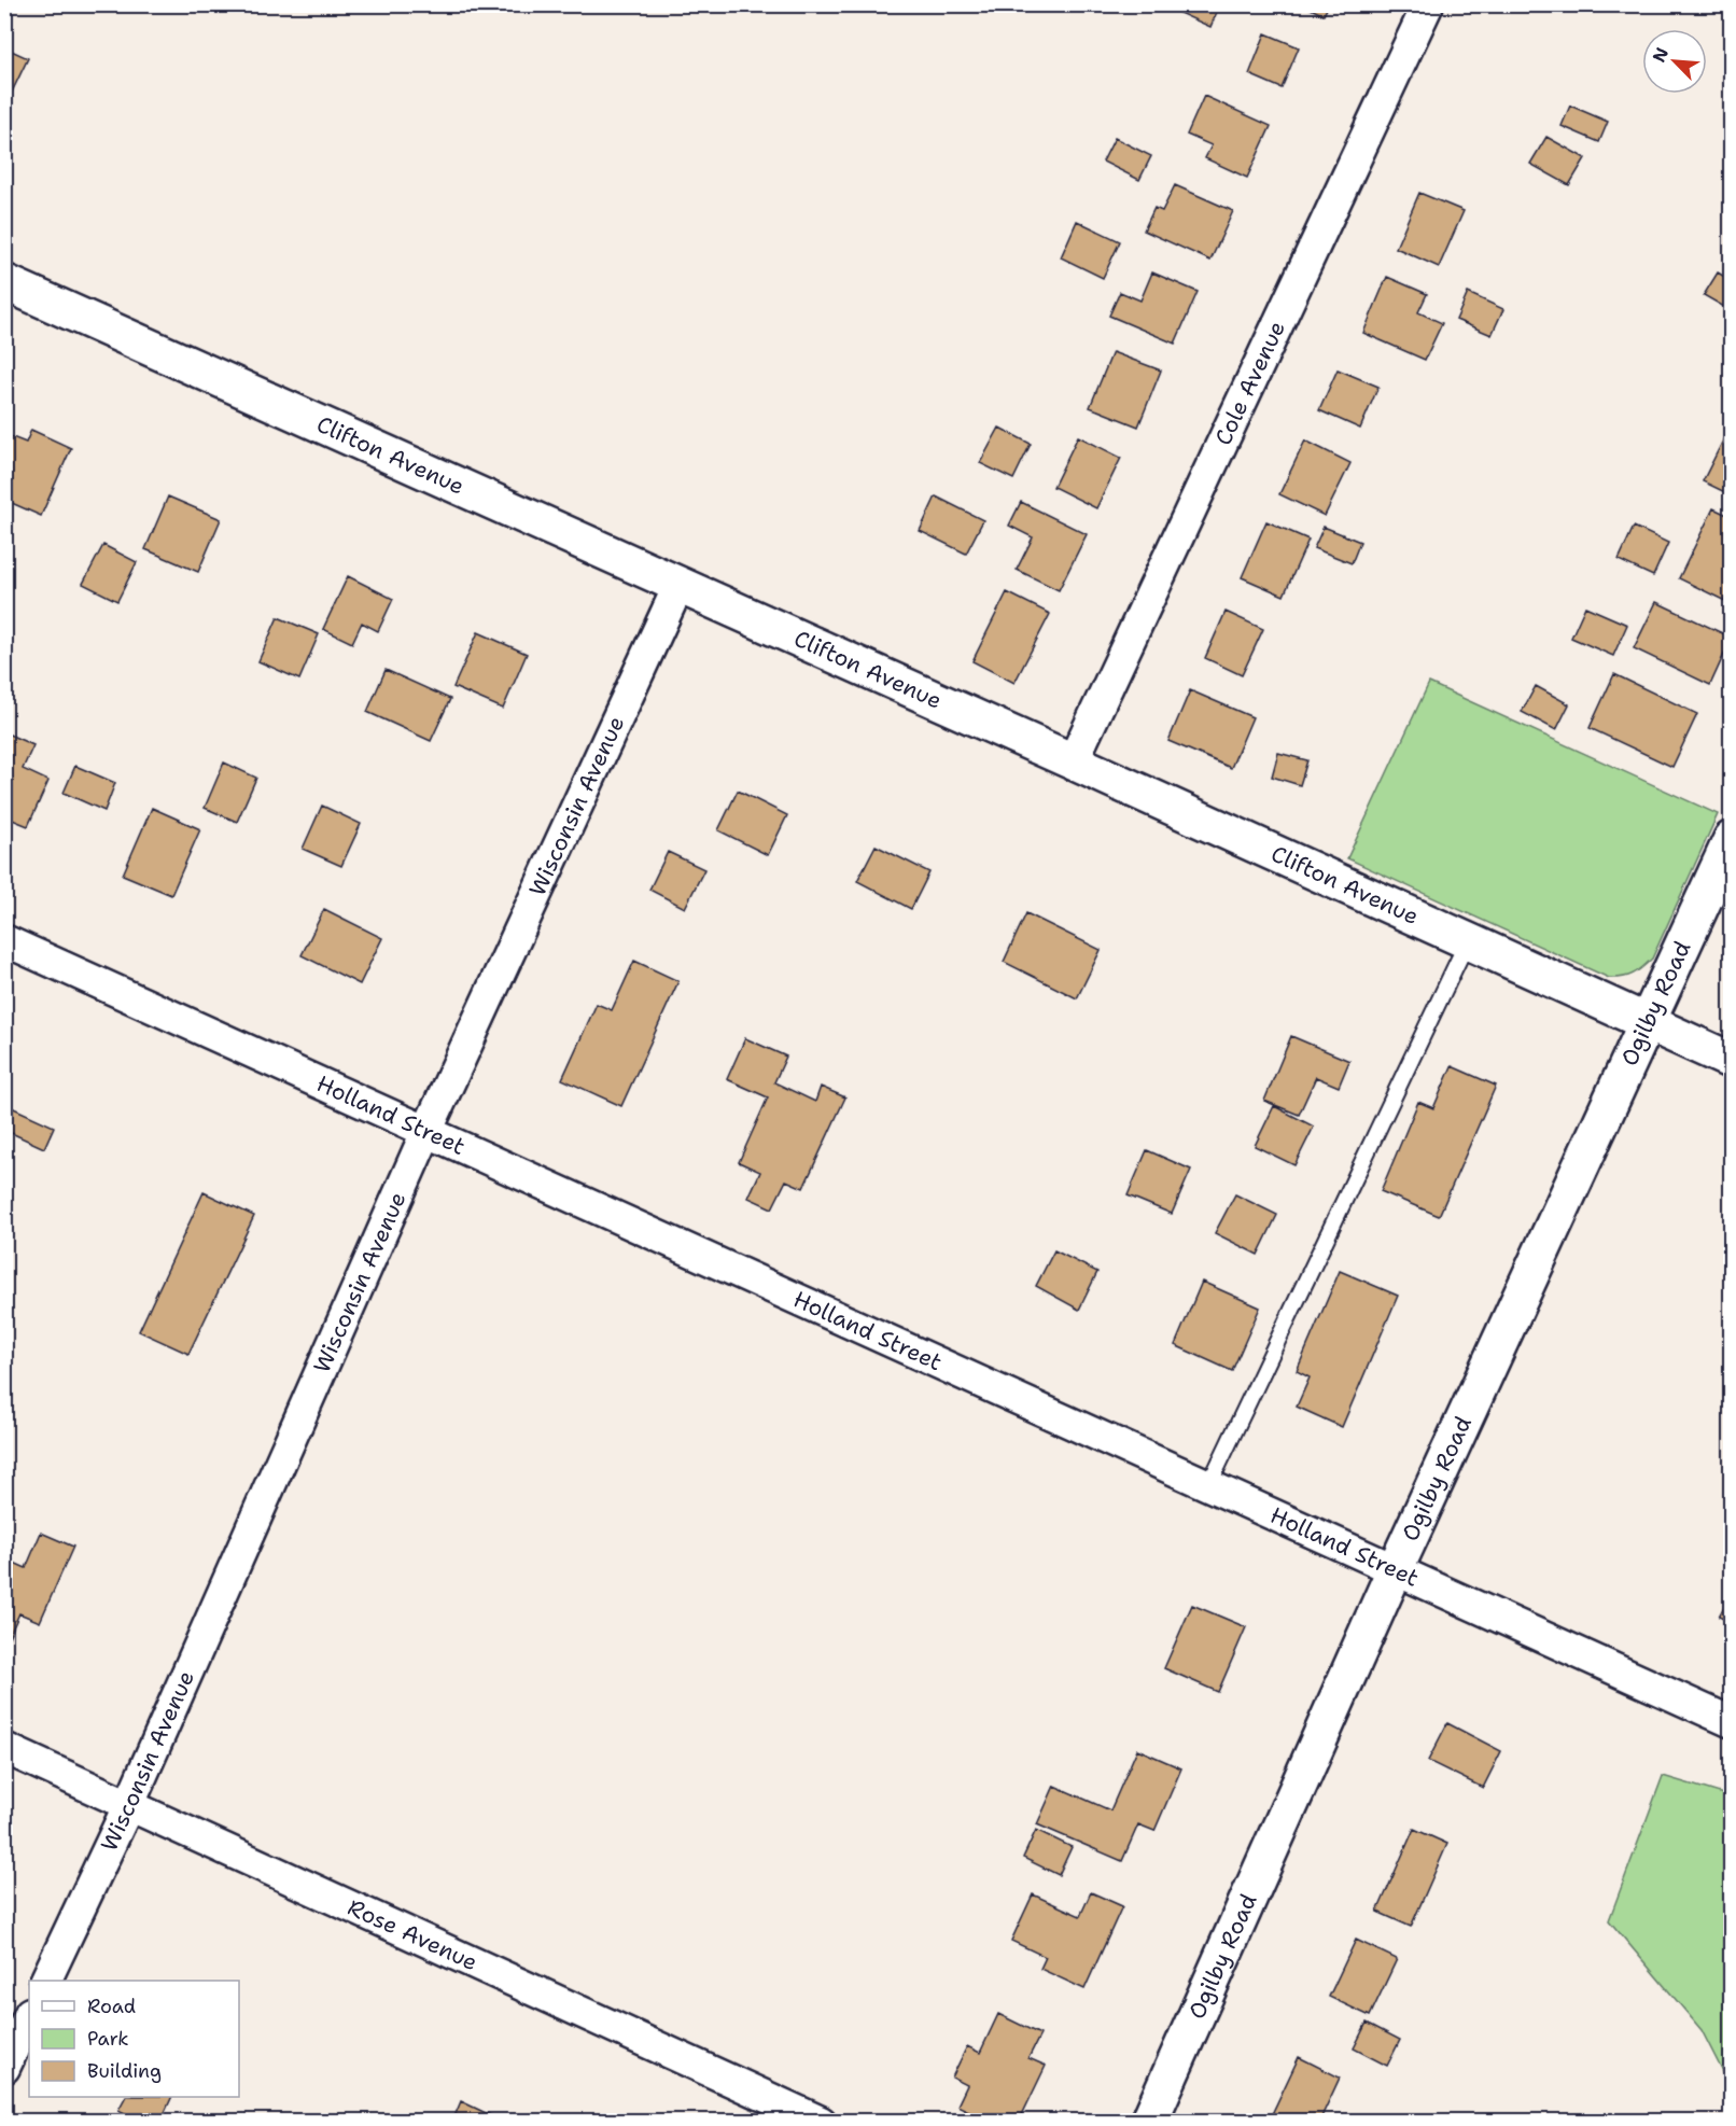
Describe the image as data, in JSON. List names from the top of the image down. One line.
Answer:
{"streets":{"street":["Cole Avenue","Clifton Avenue","Wisconsin Avenue","Ogilby Road","Holland Street","Rose Avenue"]},"crossings":[["Cole Avenue","Clifton Avenue"],["Clifton Avenue","Wisconsin Avenue"],["Clifton Avenue","Ogilby Road"],["Wisconsin Avenue","Holland Street"],["Wisconsin Avenue","Rose Avenue"],["Ogilby Road","Holland Street"]],"legend":["Road","Park","Building"],"north":"top left"}
